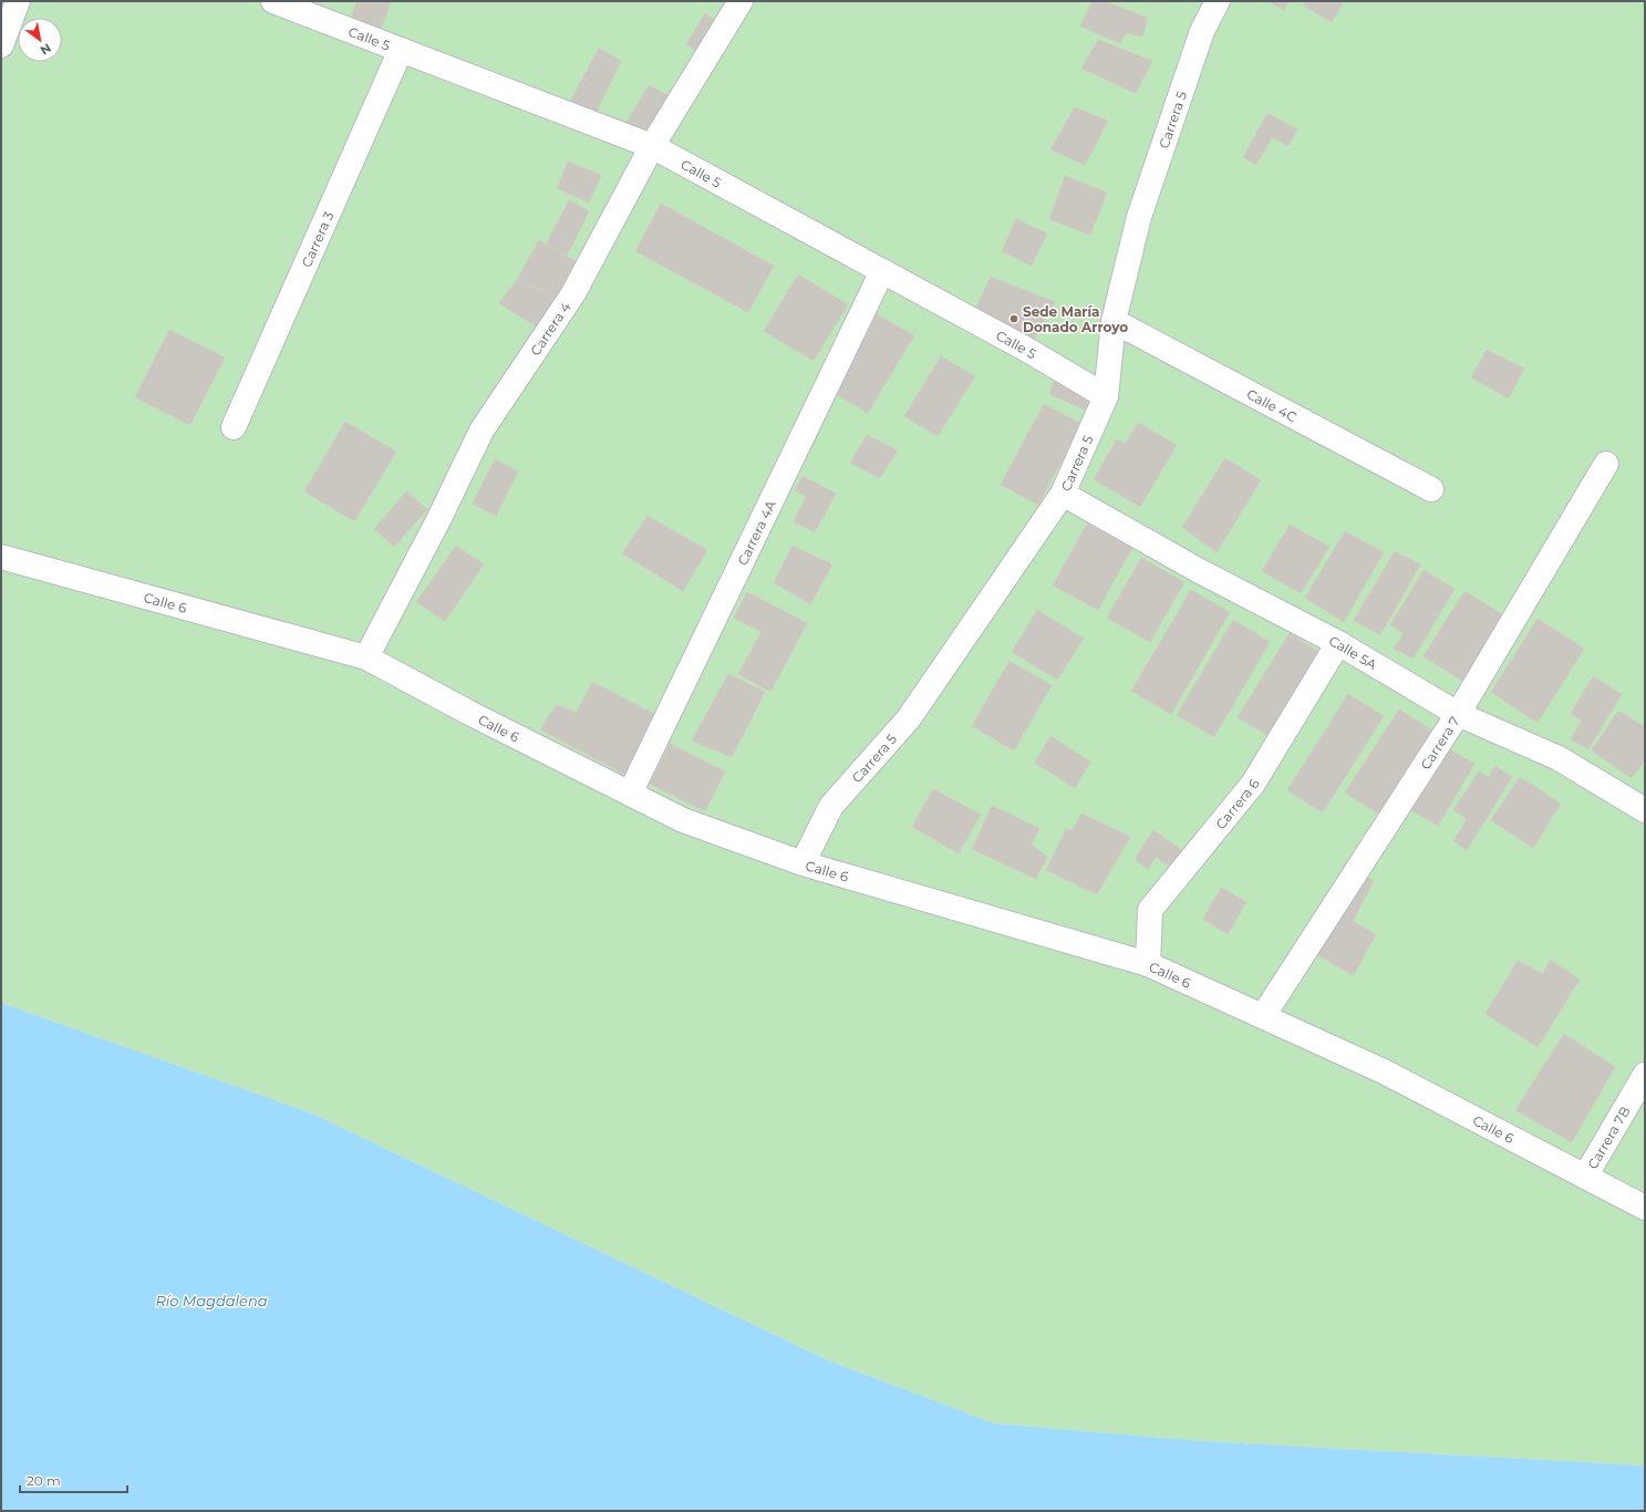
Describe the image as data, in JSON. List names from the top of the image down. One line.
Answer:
{"streets":{"street":["Calle 5","Carrera 5","Carrera 3","Carrera 4","Calle 4C","Carrera 4A","Calle 6","Calle 5A","Carrera 7","Carrera 6","Carrera 7B"]},"crossings":[["Calle 5","Carrera 5"],["Calle 5","Carrera 3"],["Calle 5","Carrera 4"],["Calle 5","Carrera 4A"],["Carrera 5","Calle 4C"],["Carrera 5","Calle 6"],["Carrera 5","Calle 5A"],["Carrera 4","Calle 6"],["Carrera 4A","Calle 6"],["Calle 6","Carrera 7"],["Calle 6","Carrera 6"],["Calle 6","Carrera 7B"],["Calle 5A","Carrera 7"],["Calle 5A","Carrera 6"]],"water":["Río Magdalena"],"places":["Sede María Donado Arroyo"],"scale_bar":"20 m","north":"bottom right"}
